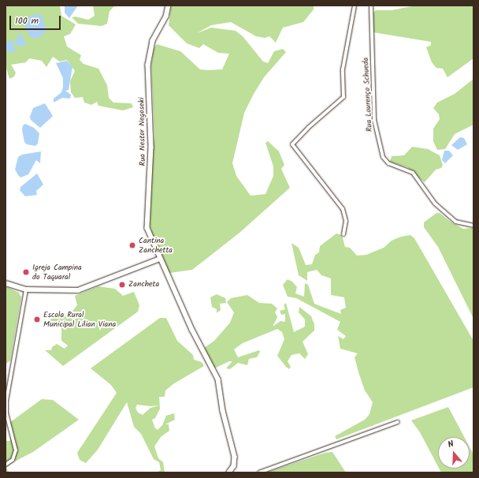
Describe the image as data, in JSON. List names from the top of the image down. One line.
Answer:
{"streets":{"street":["Rua Lourenço Schueda","Rua Nestor Negoseki"]},"places":["Cantina Zanchetta","Igreja Campina do Taquaral","Zancheta","Escola Rural Municipal Lilian Viana"],"scale_bar":"100 m","north":"top"}
